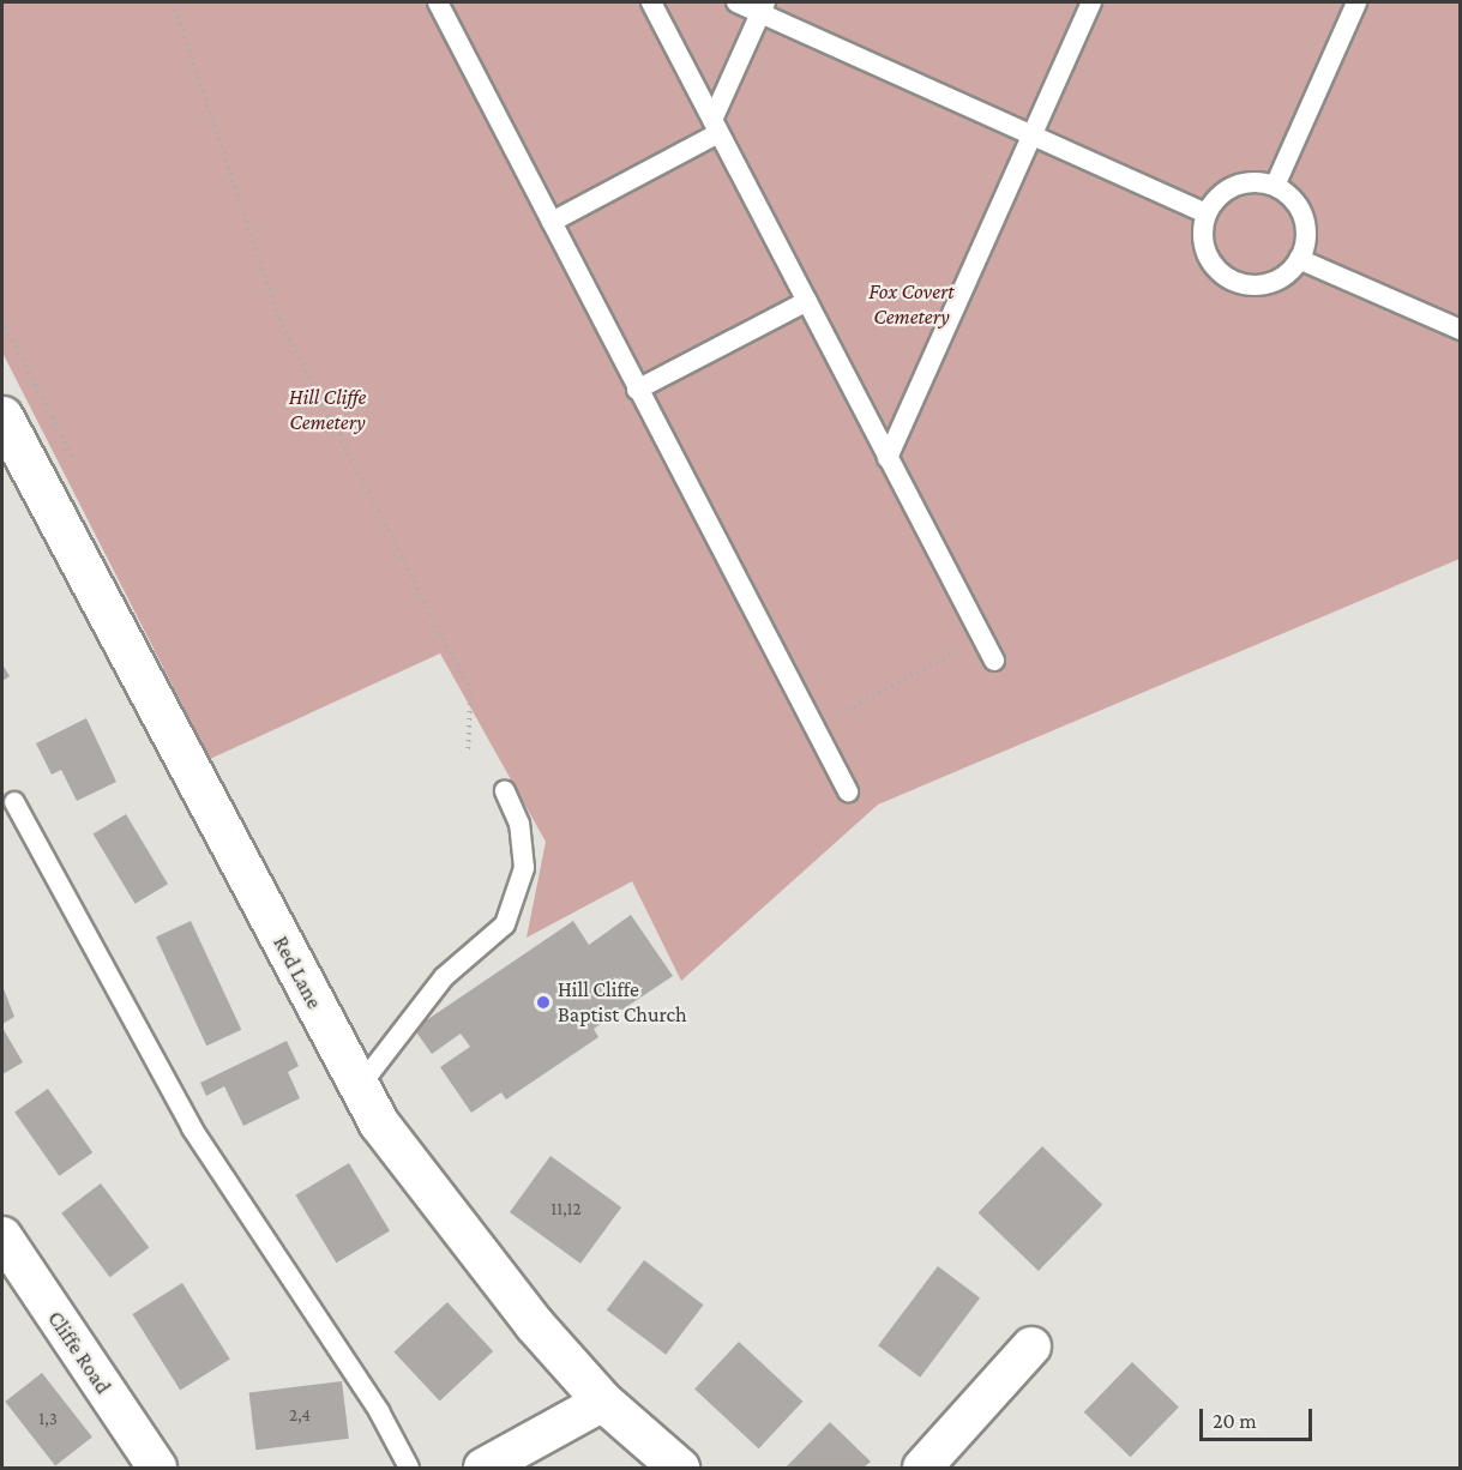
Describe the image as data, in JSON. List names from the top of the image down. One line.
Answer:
{"streets":{"street":["Red Lane","Cliffe Road"]},"parks":["Fox Covert Cemetery","Hill Cliffe Cemetery"],"places":["Hill Cliffe Baptist Church"],"house_numbers":["11,12","2,4","1,3"],"scale_bar":"20 m"}
